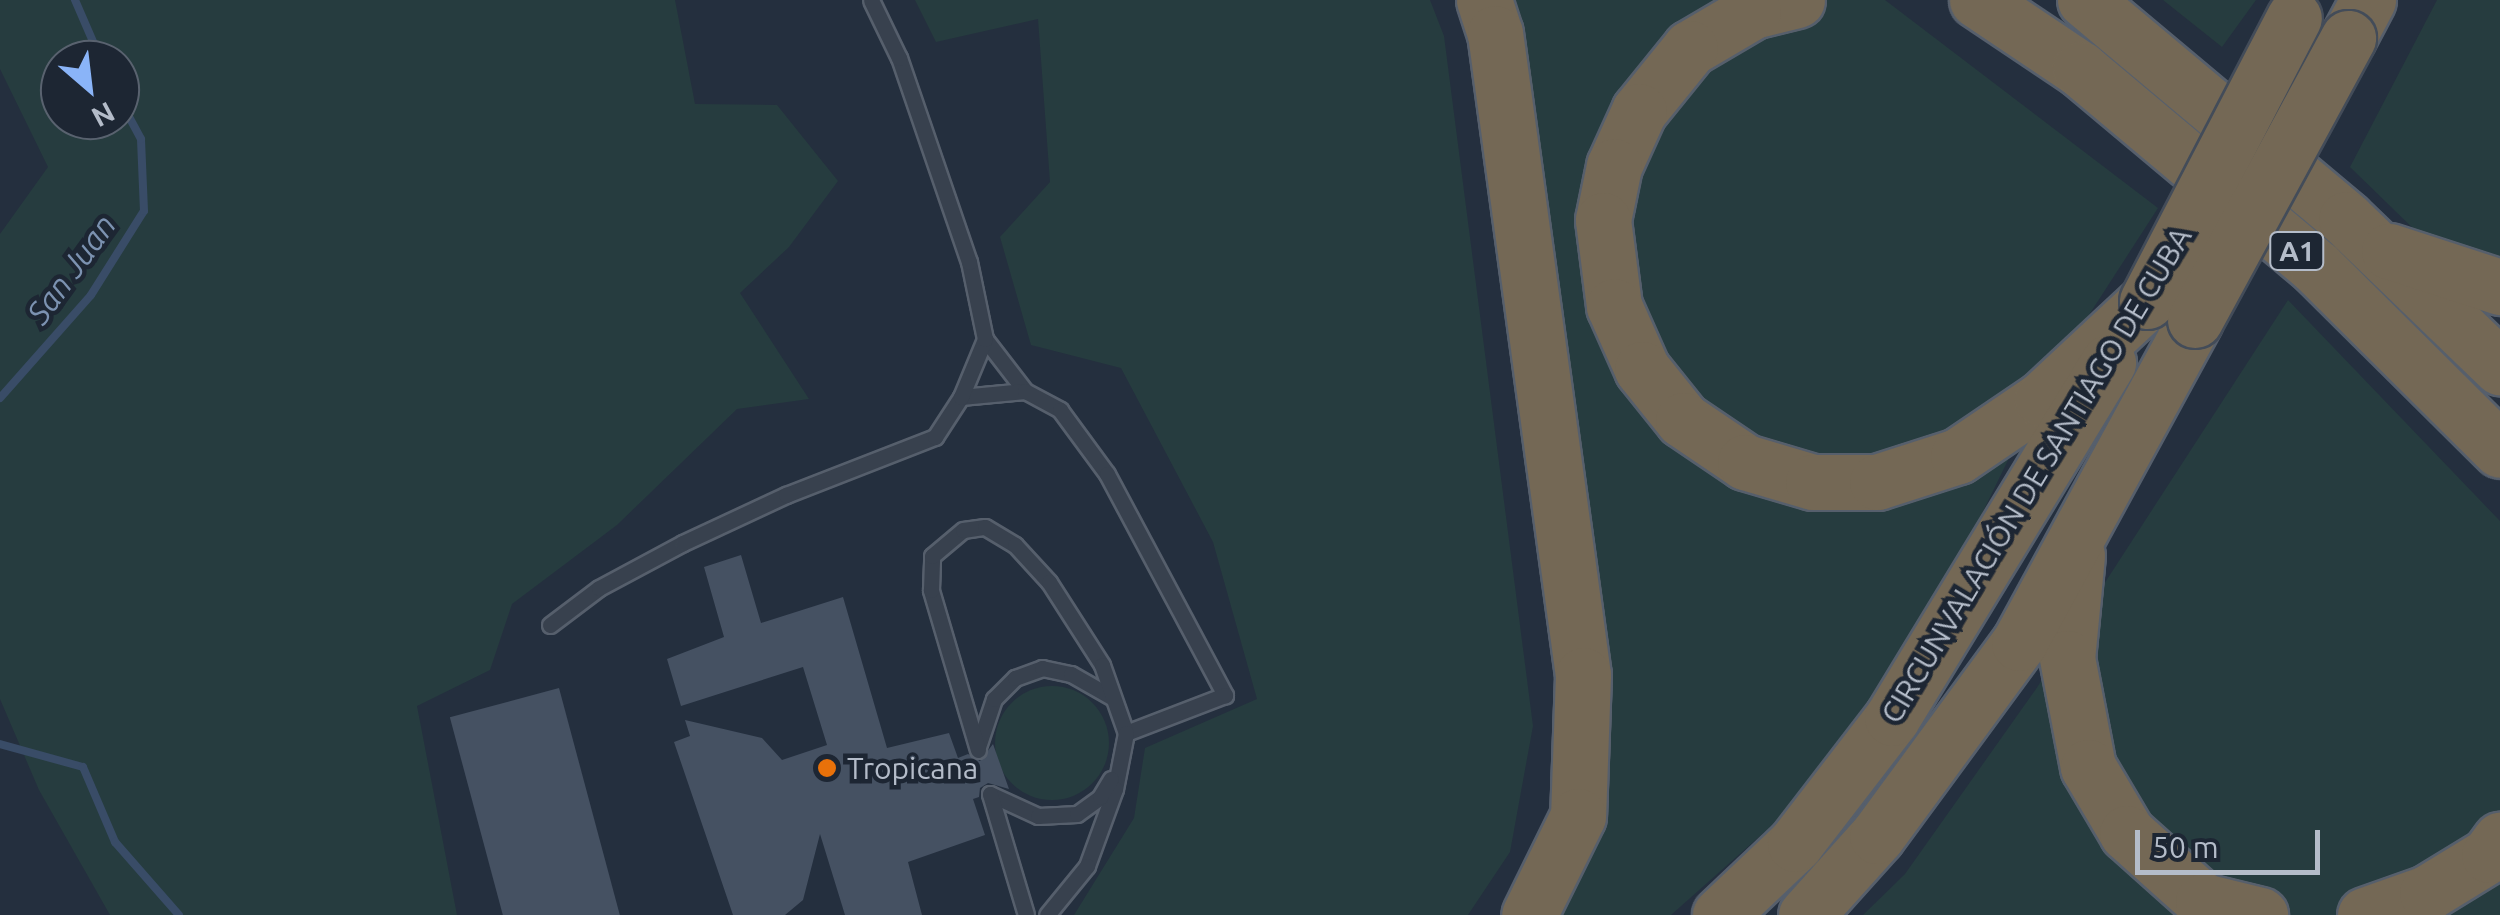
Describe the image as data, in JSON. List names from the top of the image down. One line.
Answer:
{"streets":{"highway":["A1","CIRCUNVALACIÓN DE SANTIAGO DE CUBA"]},"water":["San Juan"],"places":["Tropicana"],"scale_bar":"50 m","north":"bottom right"}
